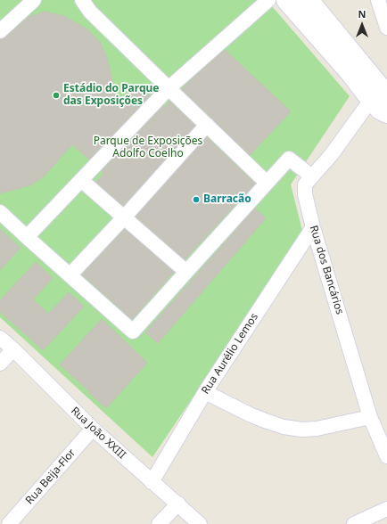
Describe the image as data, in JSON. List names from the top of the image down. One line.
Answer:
{"streets":{"street":["Rua dos Bancários","Rua Aurélio Lemos","Rua João XXIII","Rua Beija-Flor"]},"crossings":[["Rua dos Bancários","Rua Aurélio Lemos"],["Rua Aurélio Lemos","Rua João XXIII"],["Rua João XXIII","Rua Beija-Flor"]],"parks":["Parque de Exposições Adolfo Coelho"],"places":["Estádio do Parque das Exposições","Barracão"],"north":"top"}
